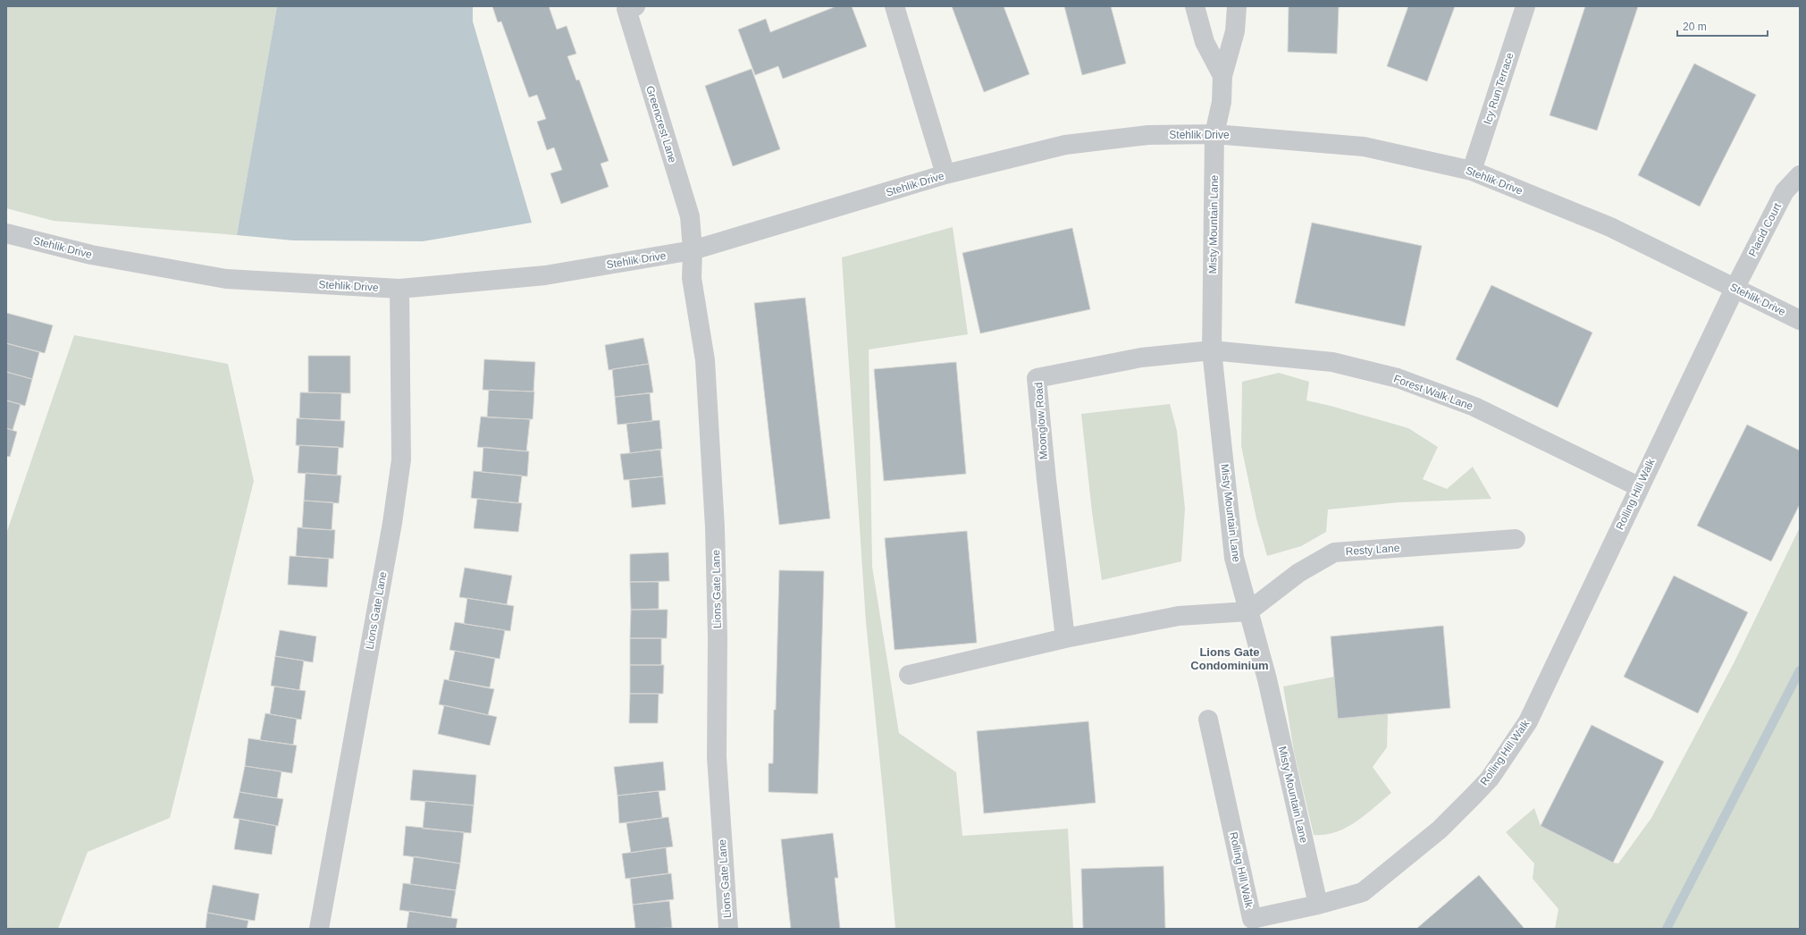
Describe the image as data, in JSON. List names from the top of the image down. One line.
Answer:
{"streets":{"street":["Icy Run Terrace","Greencrest Lane","Stehlik Drive","Misty Mountain Lane","Placid Court","Forest Walk Lane","Moonglow Road","Rolling Hill Walk","Resty Lane","Lions Gate Lane"]},"crossings":[["Icy Run Terrace","Stehlik Drive"],["Greencrest Lane","Stehlik Drive"],["Greencrest Lane","Lions Gate Lane"],["Stehlik Drive","Misty Mountain Lane"],["Stehlik Drive","Placid Court"],["Stehlik Drive","Rolling Hill Walk"],["Stehlik Drive","Lions Gate Lane"],["Misty Mountain Lane","Forest Walk Lane"],["Misty Mountain Lane","Moonglow Road"],["Misty Mountain Lane","Rolling Hill Walk"],["Misty Mountain Lane","Resty Lane"],["Placid Court","Rolling Hill Walk"],["Forest Walk Lane","Moonglow Road"],["Forest Walk Lane","Rolling Hill Walk"]],"districts":["Lions Gate Condominium"],"scale_bar":"20 m"}
